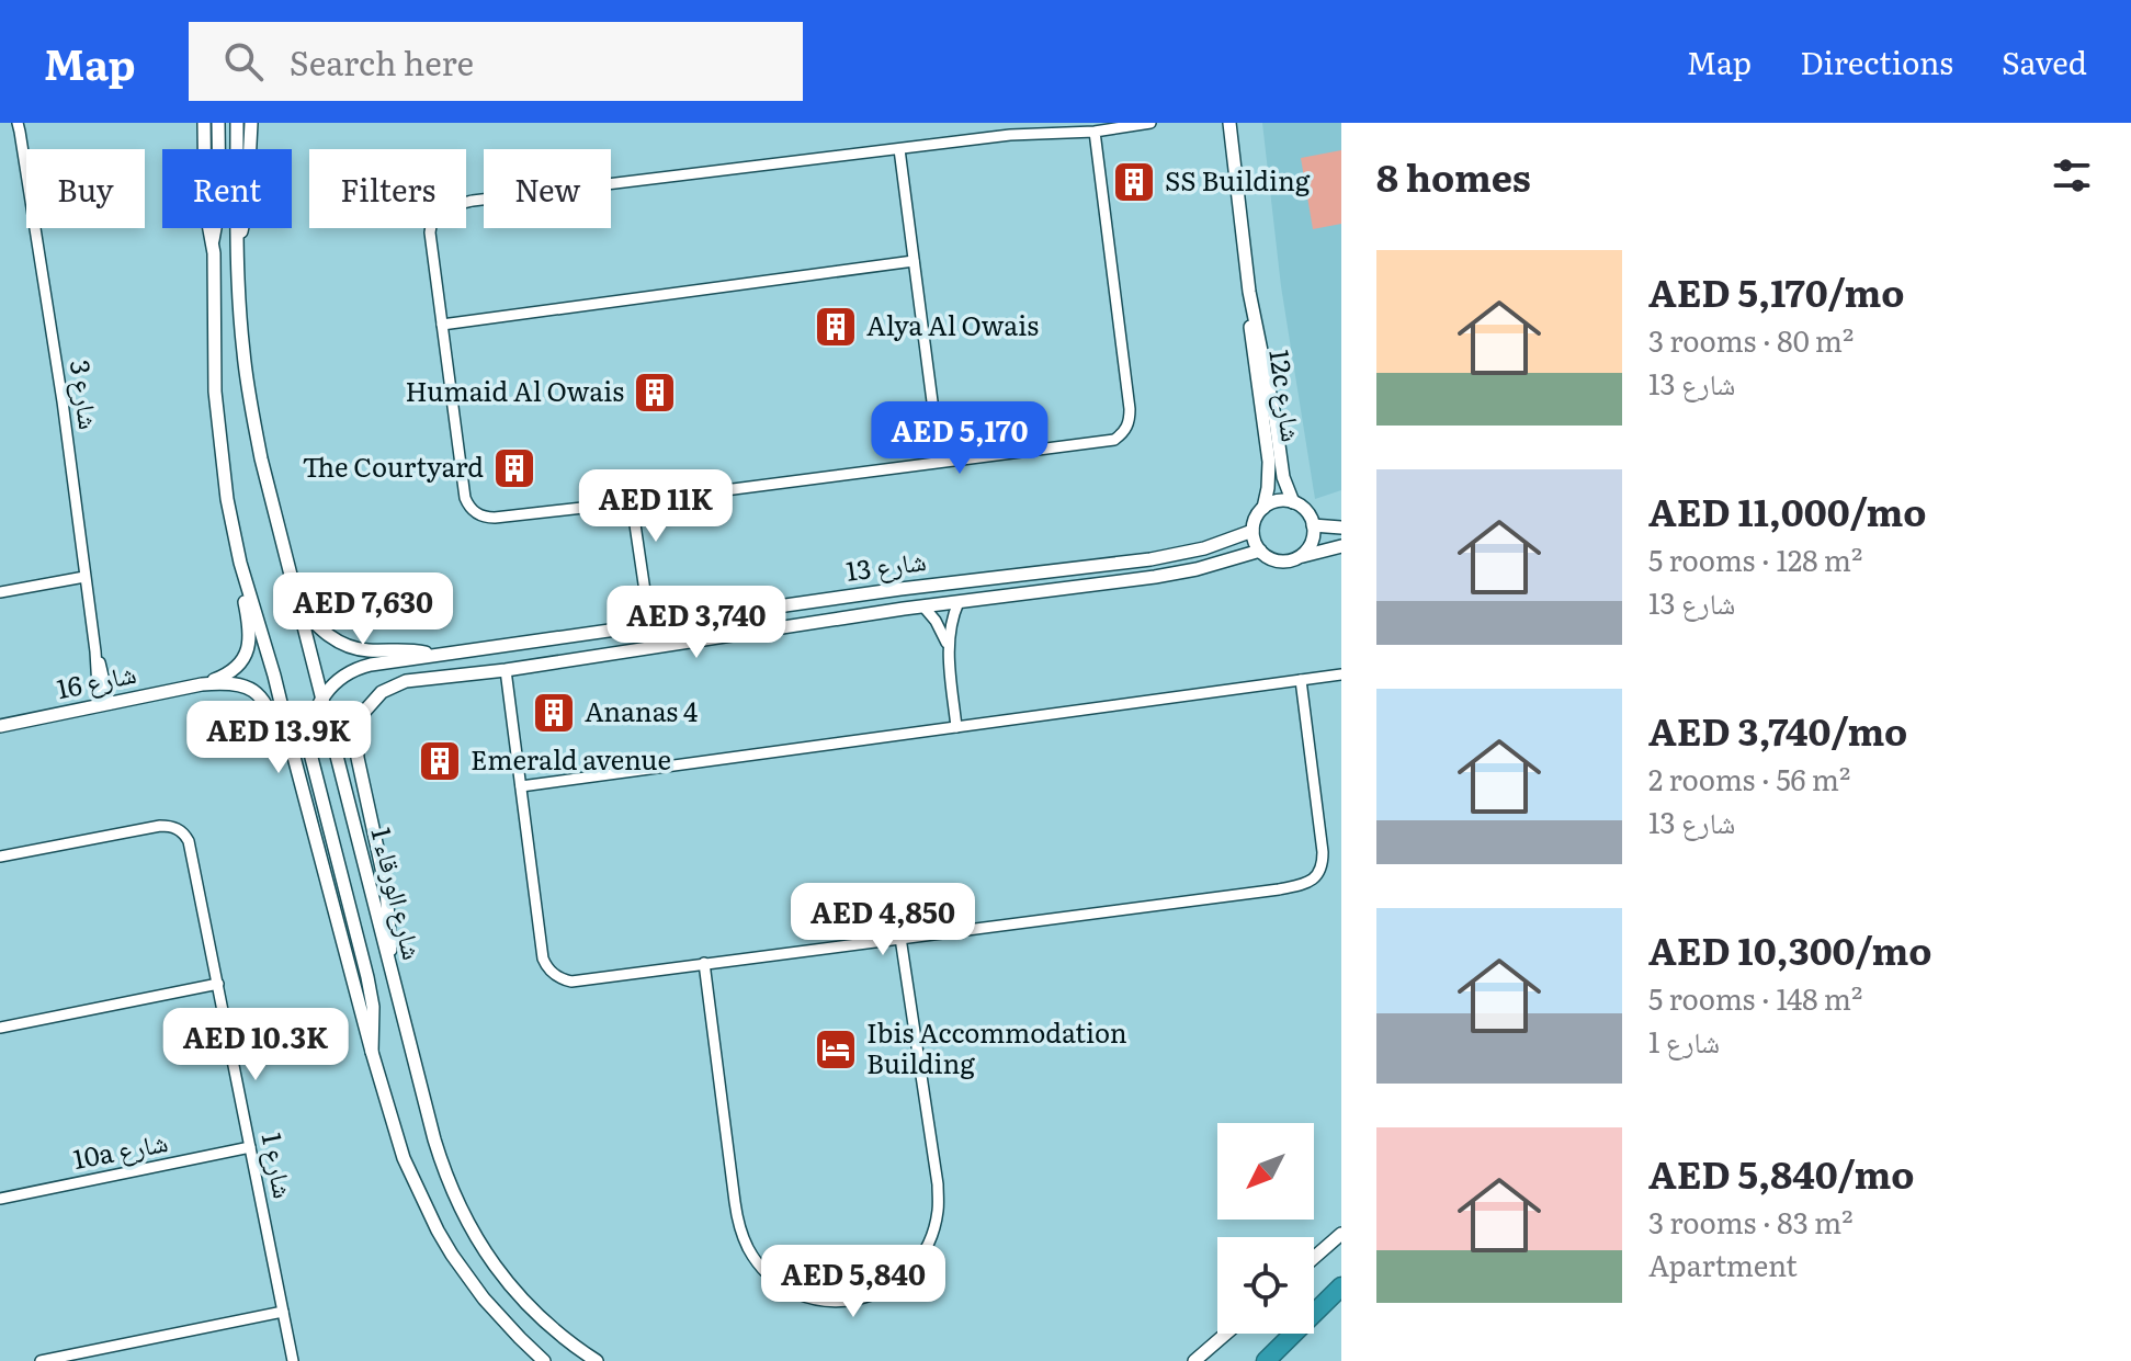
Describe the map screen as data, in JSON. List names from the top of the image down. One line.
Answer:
{"streets":{"street":["شارع 3","12c شارع","شارع 13","شارع 16","شارع الورقاء 1","10a شارع","شارع 1"]},"crossings":[["شارع 3","شارع 16"],["12c شارع","شارع 13"],["شارع 13","شارع الورقاء 1"],["10a شارع","شارع 1"]],"places":{"building":["SS Building","Alya Al Owais","Humaid Al Owais","The Courtyard","Ananas 4","Emerald avenue"],"hotel":["Ibis Accommodation Building"]},"north":"bottom left","page":{"header":"Map","search":"Search here","nav":["Map","Directions","Saved"],"heading":"8 homes","chip":["Buy","Rent","Filters","New"],"list":[{"name":"AED 5,170/mo","note":"3 rooms · 80 m² · شارع 13"},{"name":"AED 11,000/mo","note":"5 rooms · 128 m² · شارع 13"},{"name":"AED 3,740/mo","note":"2 rooms · 56 m² · شارع 13"},{"name":"AED 10,300/mo","note":"5 rooms · 148 m² · شارع 1"},{"name":"AED 5,840/mo","note":"3 rooms · 83 m² · Apartment"}],"price":["AED 5,170","AED 11K","AED 7,630","AED 3,740","AED 13.9K","AED 4,850","AED 10.3K","AED 5,840"]}}
